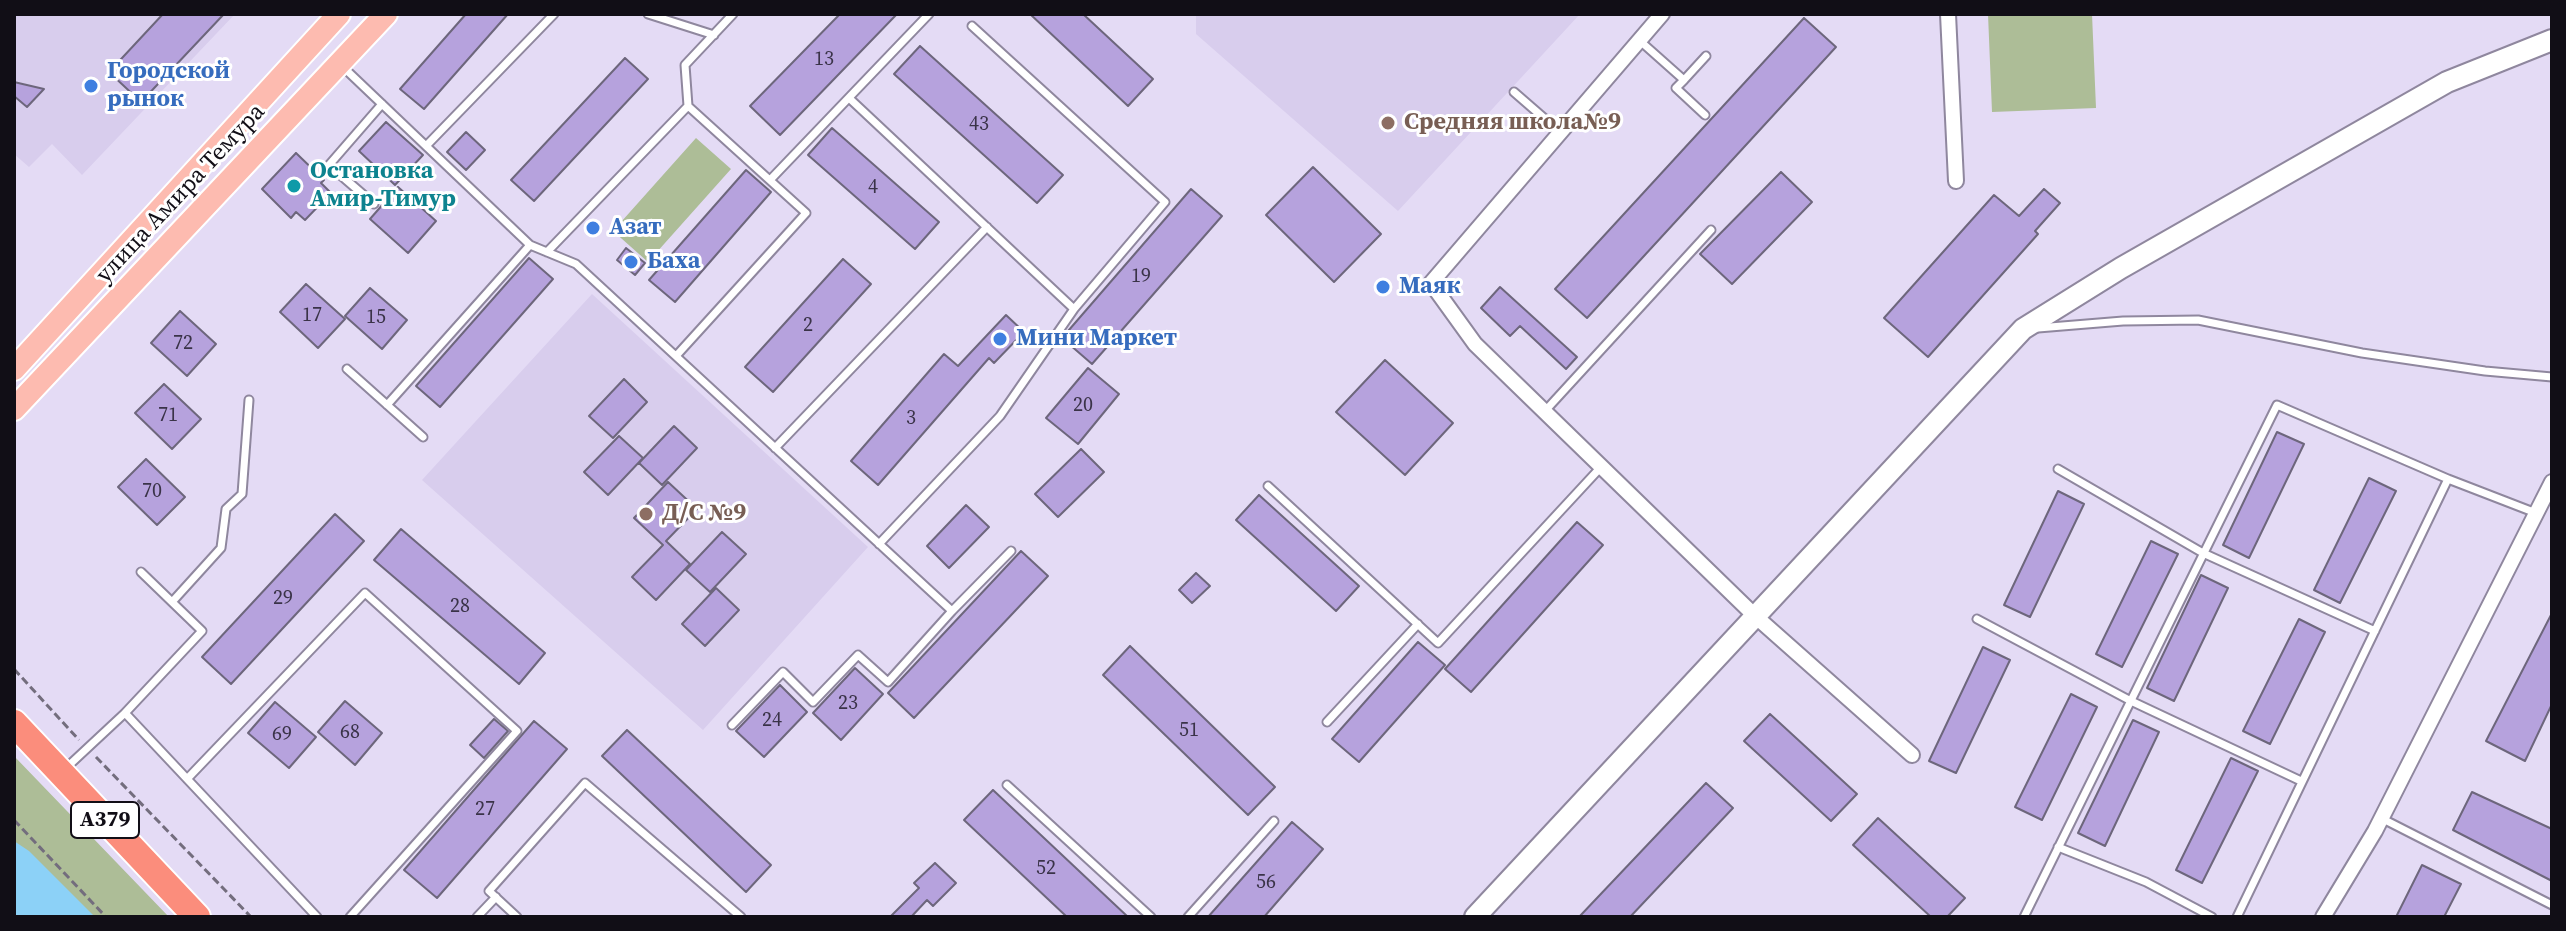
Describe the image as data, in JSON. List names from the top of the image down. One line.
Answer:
{"streets":{"highway":["A379"],"main road":["улица Амира Темура"]},"places":["Городской рынок","Средняя школа№9","Остановка Амир-Тимур","Азат","Баха","Маяк","Мини Маркет","Д/С №9"],"house_numbers":["13","43","4","19","17","15","2","72","20","71","3","70","29","28","23","24","51","68","69","27","52","56"]}
